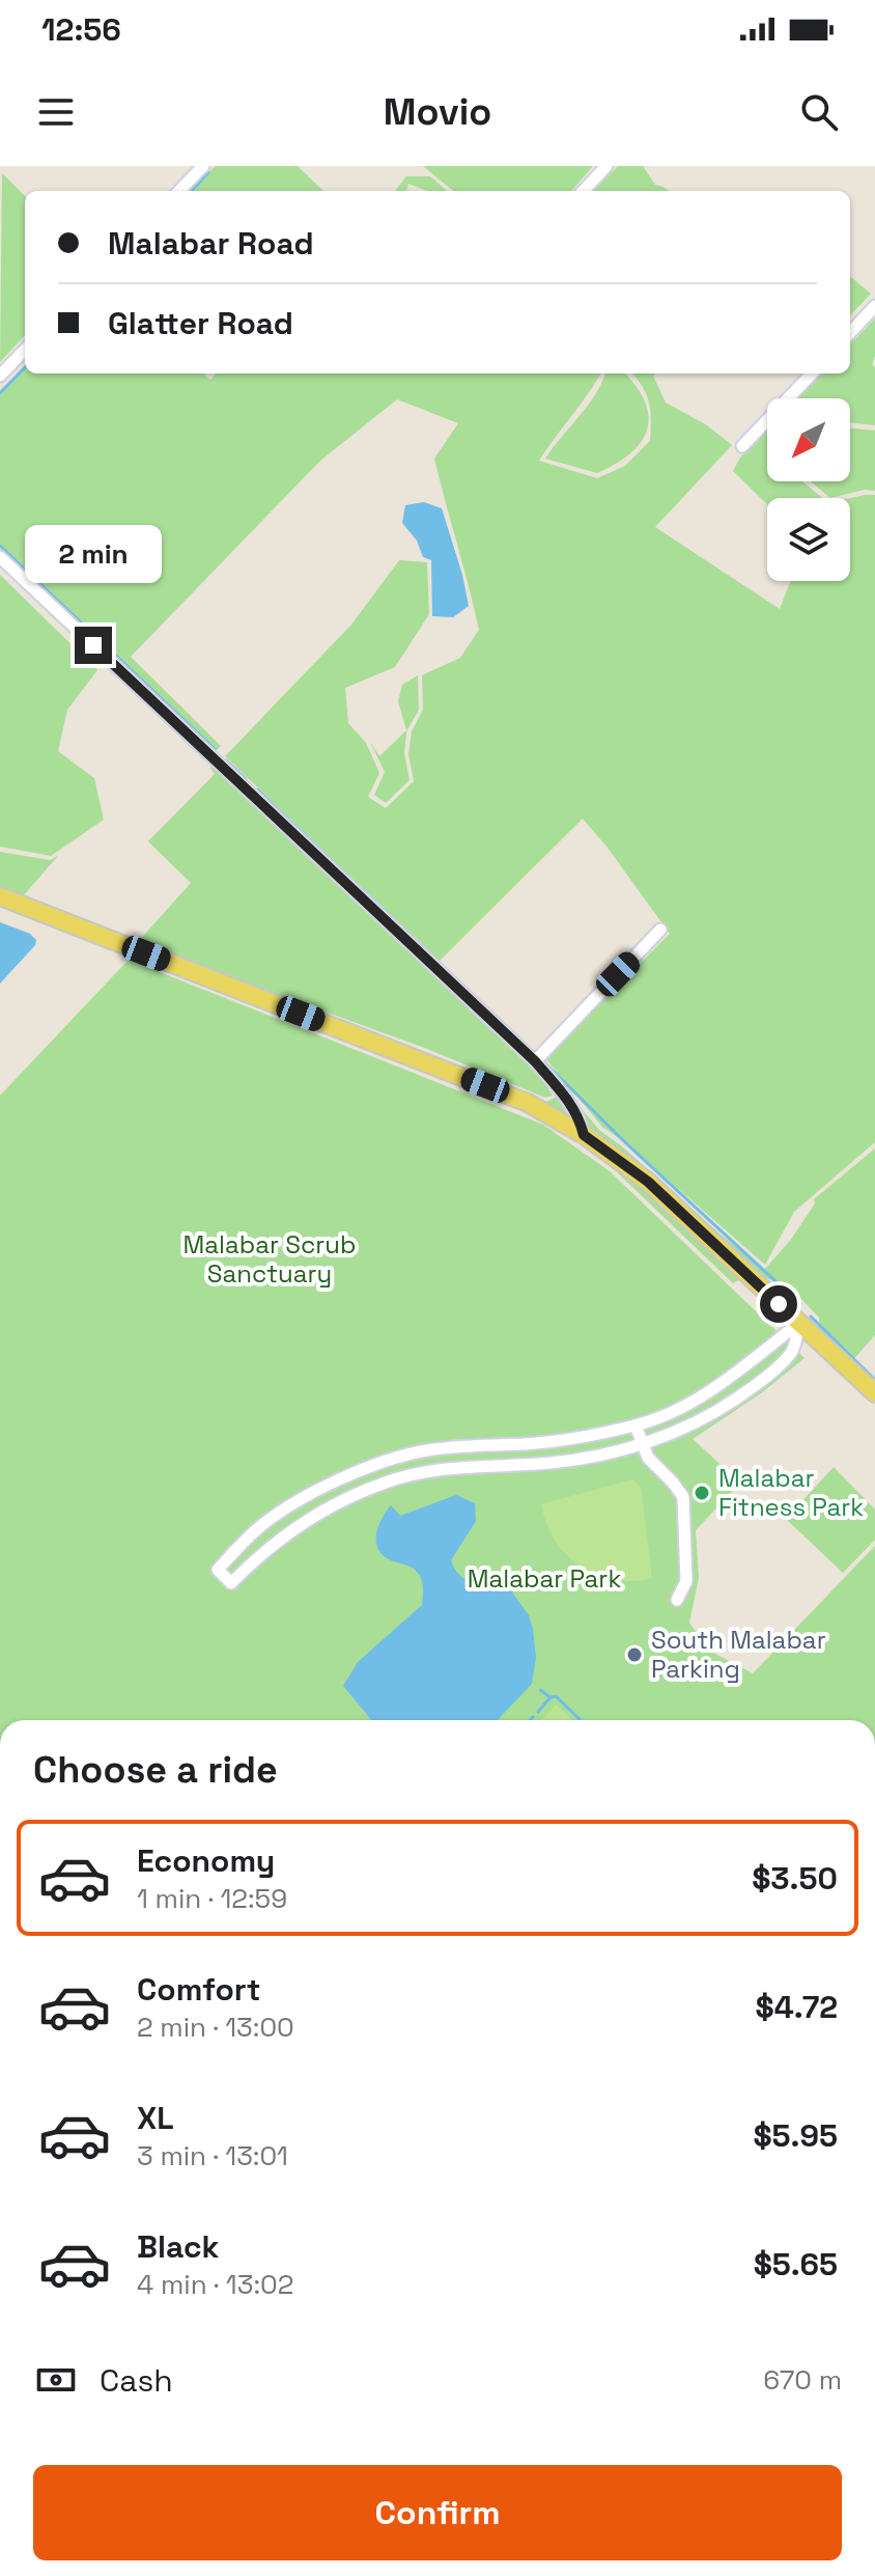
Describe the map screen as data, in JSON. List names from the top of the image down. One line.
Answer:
{"parks":["Malabar Scrub Sanctuary","Malabar Park"],"places":["Malabar Fitness Park","South Malabar Parking"],"north":"bottom left","page":{"status":"12:56","header":"Movio","banner":["Malabar Road","Glatter Road"],"bubble":"2 min","heading":"Choose a ride","list":[{"name":"Economy","note":"1 min · 12:59","value":"$3.50"},{"name":"Comfort","note":"2 min · 13:00","value":"$4.72"},{"name":"XL","note":"3 min · 13:01","value":"$5.95"},{"name":"Black","note":"4 min · 13:02","value":"$5.65"}],"pay":["Cash","670 m"],"buttons":"Confirm"}}
